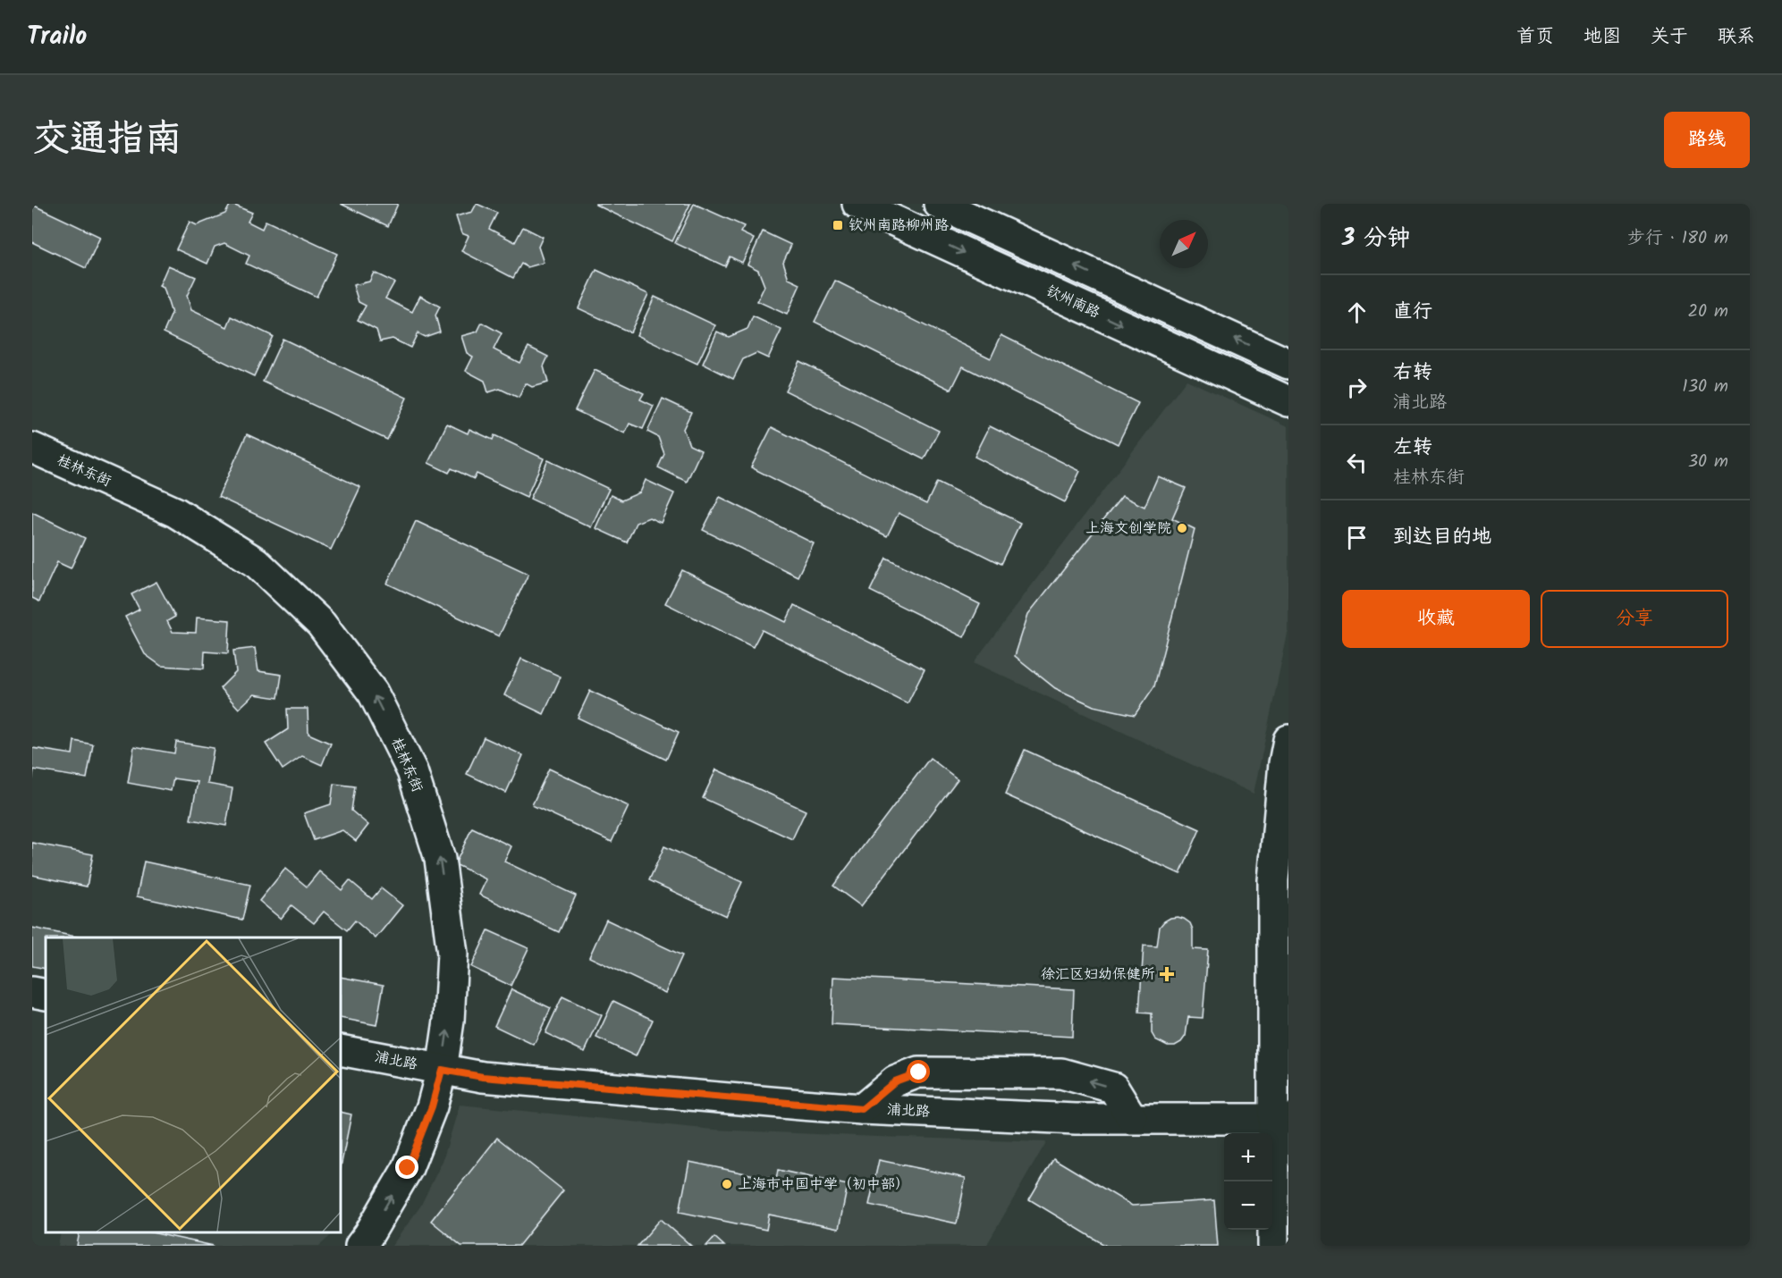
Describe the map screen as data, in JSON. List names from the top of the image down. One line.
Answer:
{"streets":{"street":["钦州南路","桂林东街","浦北路"]},"crossings":[["桂林东街","浦北路"]],"one_way":["桂林东街"],"places":{"transit":["钦州南路柳州路"],"other":["上海文创学院","上海市中国中学（初中部）"],"health":["徐汇区妇幼保健所"]},"north":"top right","page":{"header":"Trailo","nav":["首页","地图","关于","联系"],"title":"交通指南","buttons":["路线",["收藏","分享"]],"heading":["3 分钟","步行 · 180 m"],"list":[["直行","20 m"],["右转","浦北路","130 m"],["左转","桂林东街","30 m"],"到达目的地"],"map_buttons":["+","−"]}}
